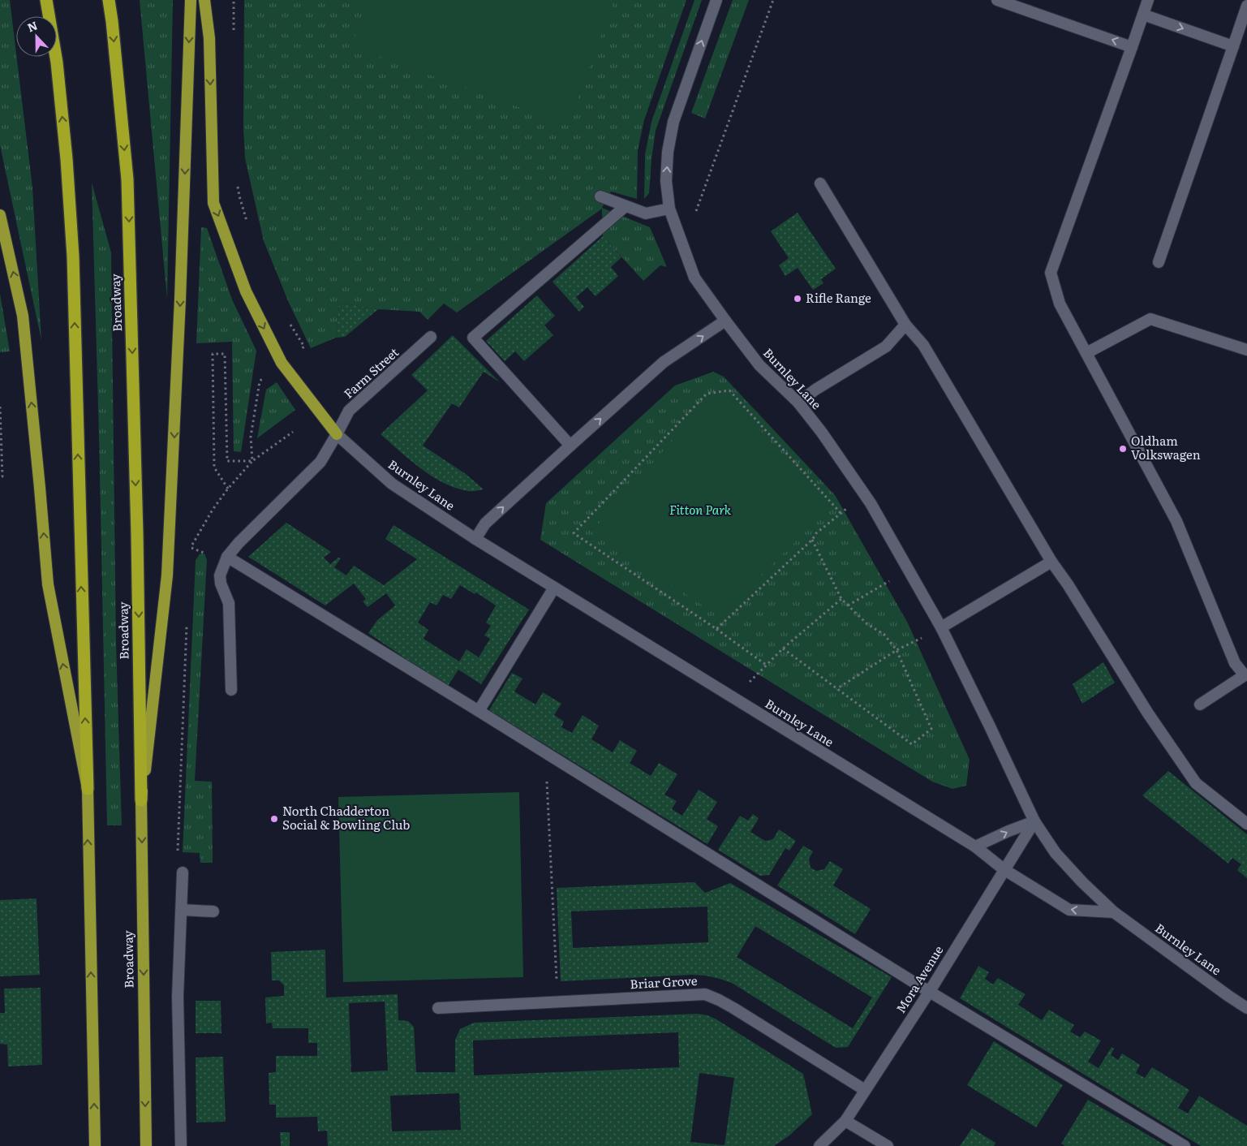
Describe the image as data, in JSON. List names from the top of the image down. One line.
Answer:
{"streets":{"highway":["Broadway"],"street":["Farm Street","Burnley Lane","Mora Avenue","Briar Grove"]},"crossings":[["Farm Street","Burnley Lane"],["Burnley Lane","Mora Avenue"],["Mora Avenue","Briar Grove"]],"parks":["Fitton Park"],"places":["Rifle Range","Oldham Volkswagen","North Chadderton Social & Bowling Club"],"north":"top"}
